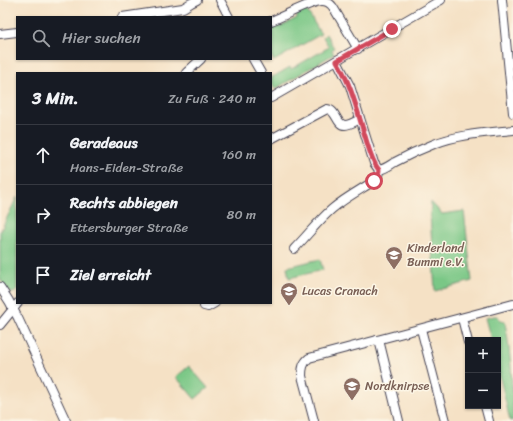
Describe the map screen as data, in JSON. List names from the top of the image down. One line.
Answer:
{"places":{"school or university":["Kinderland Bummi e.V.","Lucas Cranach","Nordknirpse"]},"page":{"search":"Hier suchen","heading":["3 Min.","Zu Fuß · 240 m"],"list":[["Geradeaus","Hans-Eiden-Straße","160 m"],["Rechts abbiegen","Ettersburger Straße","80 m"],"Ziel erreicht"],"map_buttons":["+","−"]}}
